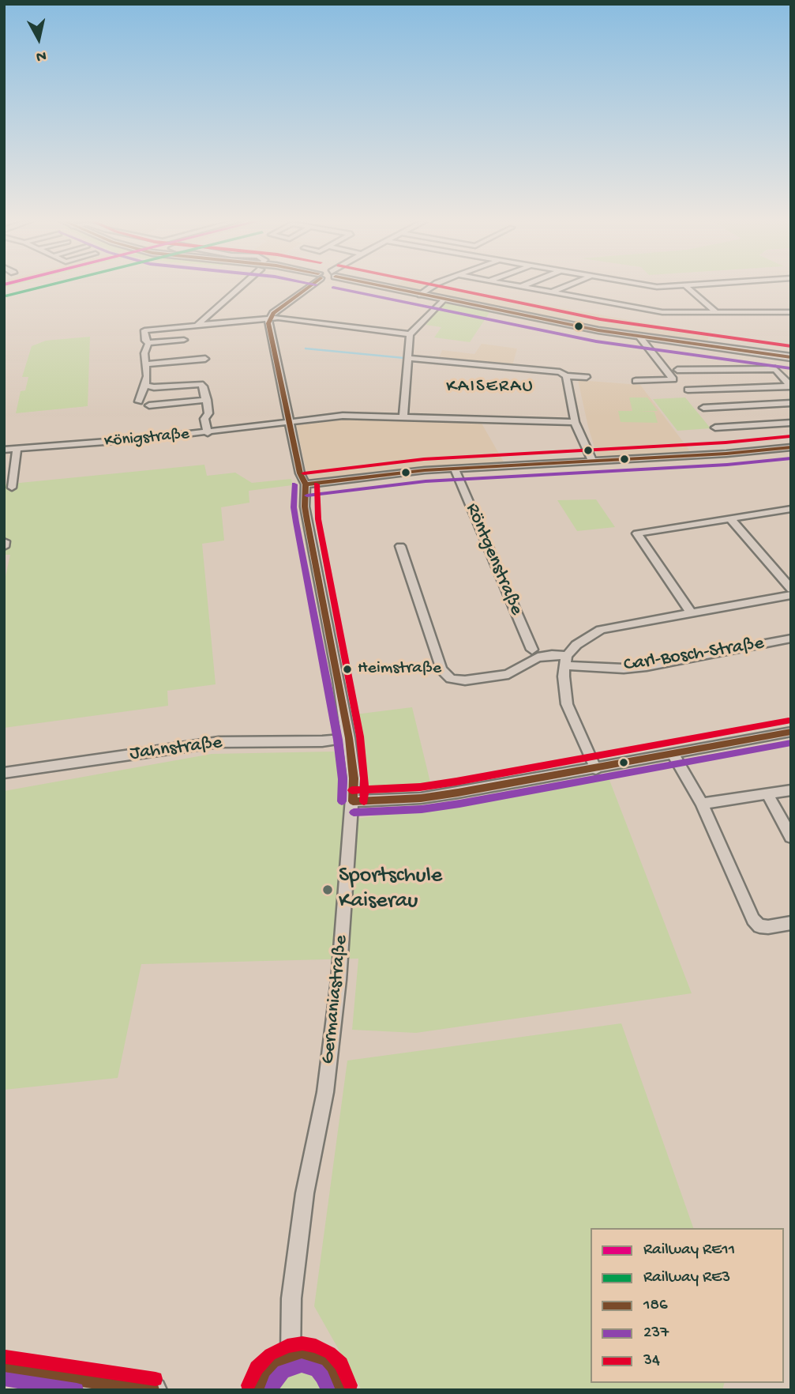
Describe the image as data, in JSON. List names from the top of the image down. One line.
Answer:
{"streets":{"street":["Königstraße","Röntgenstraße","Carl-Bosch-Straße","Jahnstraße","Germaniastraße"]},"crossings":[["Königstraße","Germaniastraße"],["Jahnstraße","Germaniastraße"]],"districts":["KAISERAU"],"places":["Heimstraße","Sportschule Kaiserau"],"lines":["rail line RE3","transit line 186","transit line 34","transit line 237"],"legend":["Railway RE11","Railway RE3","186","237","34"],"north":"bottom"}
